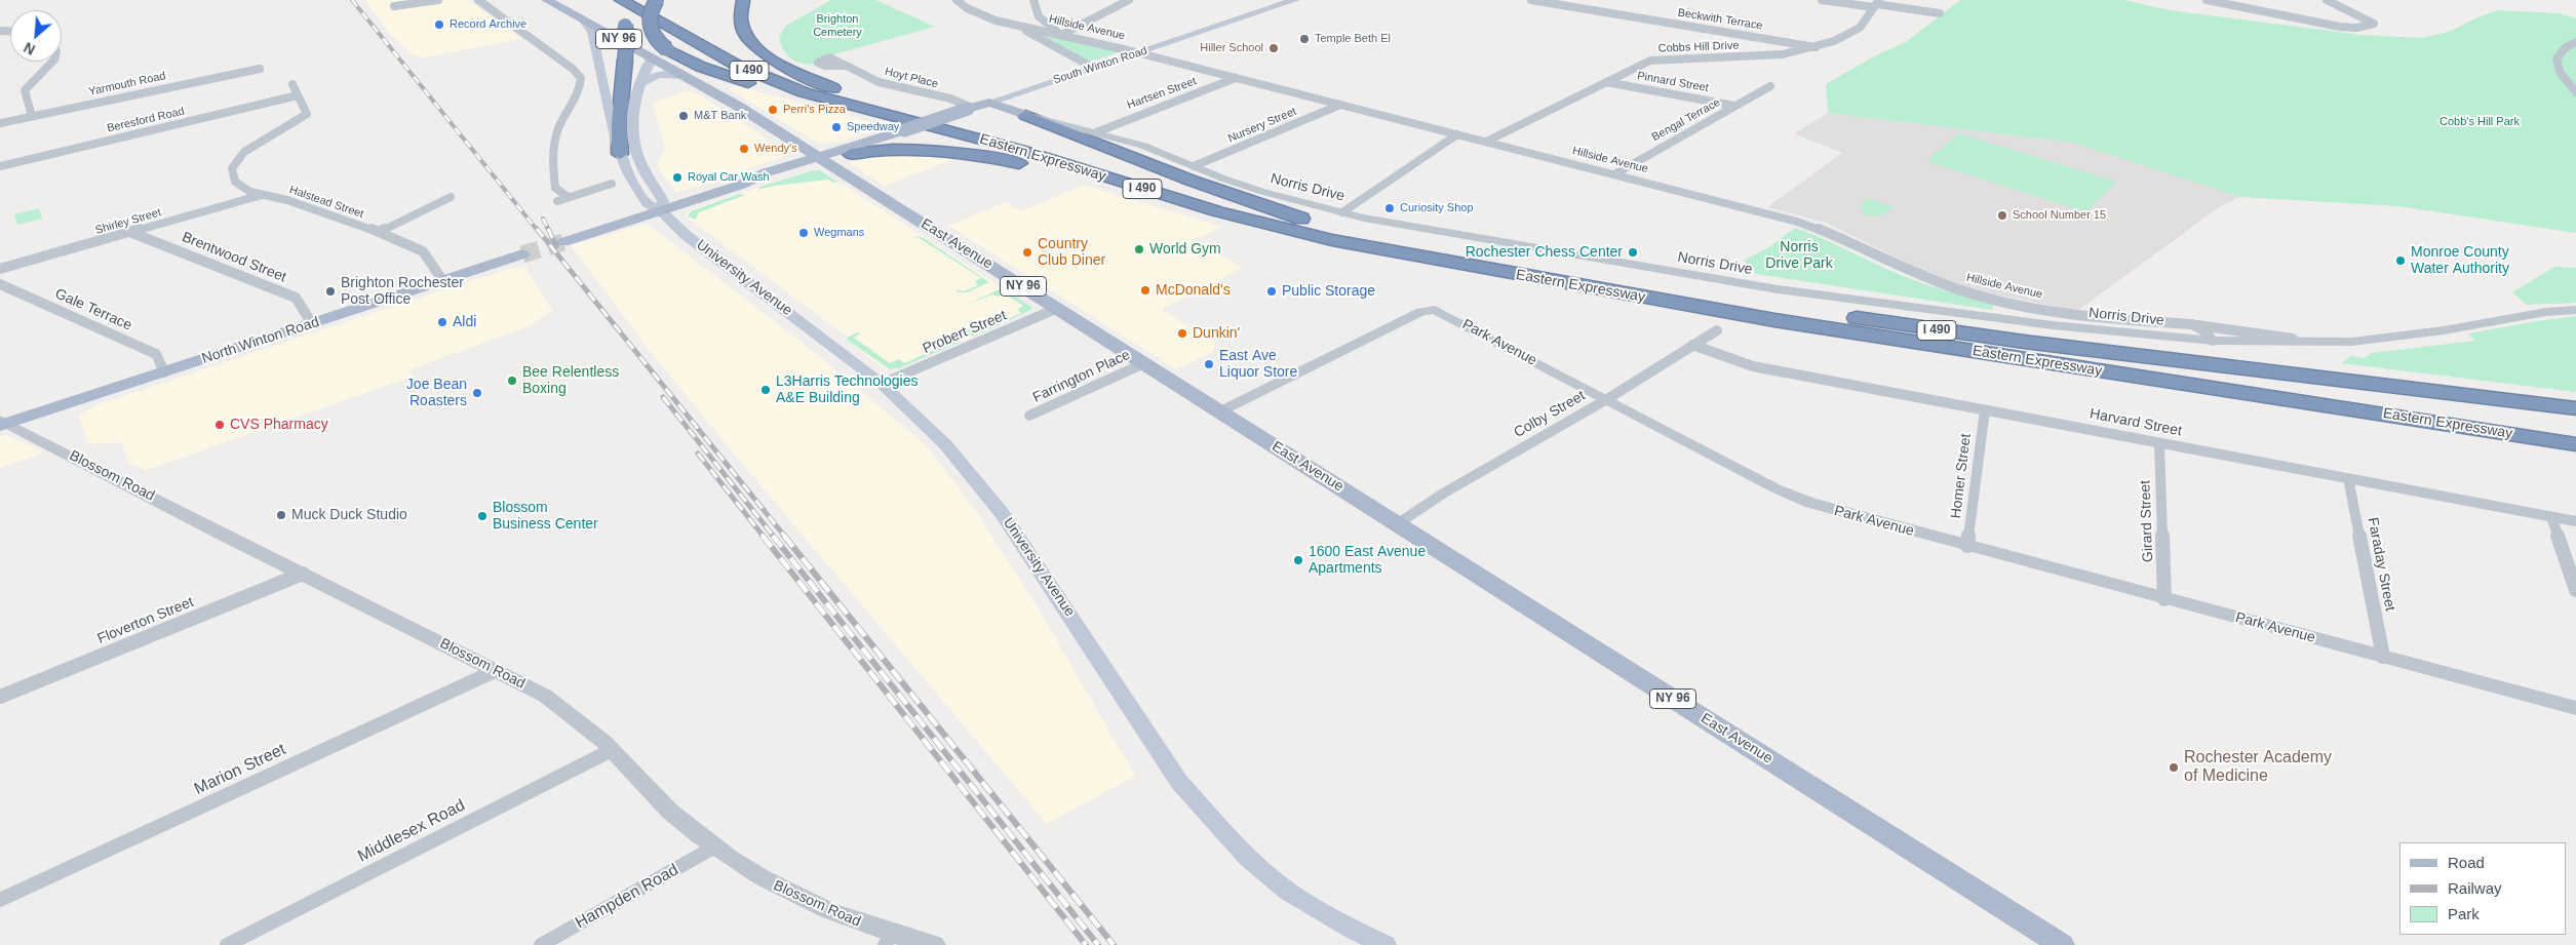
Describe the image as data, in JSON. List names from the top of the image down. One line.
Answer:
{"streets":{"highway":["I 490","Eastern Expressway"],"main road":["NY 96","South Winton Road","Norris Drive","East Avenue","University Avenue","North Winton Road"],"street":["Beckwith Terrace","Hillside Avenue","Cobbs Hill Drive","Hoyt Place","Pinnard Street","Yarmouth Road","Hartsen Street","Beresford Road","Bengal Terrace","Nursery Street","Halstead Street","Shirley Street","Brentwood Street","Gale Terrace","Probert Street","Park Avenue","Farrington Place","Colby Street","Harvard Street","Blossom Road","Homer Street","Girard Street","Faraday Street","Floverton Street","Marion Street","Middlesex Road","Hampden Road"]},"crossings":[["Beckwith Terrace","Cobbs Hill Drive"],["Hillside Avenue","Cobbs Hill Drive"],["Hillside Avenue","South Winton Road"],["Hillside Avenue","Hartsen Street"],["Hillside Avenue","Bengal Terrace"],["Hillside Avenue","Nursery Street"],["Hillside Avenue","Norris Drive"],["Cobbs Hill Drive","Pinnard Street"],["South Winton Road","Hoyt Place"],["South Winton Road","Norris Drive"],["South Winton Road","East Avenue"],["South Winton Road","University Avenue"],["Pinnard Street","Bengal Terrace"],["Hartsen Street","Norris Drive"],["Beresford Road","Halstead Street"],["Nursery Street","Norris Drive"],["Halstead Street","Shirley Street"],["Halstead Street","North Winton Road"],["Shirley Street","Brentwood Street"],["East Avenue","University Avenue"],["East Avenue","Probert Street"],["East Avenue","Park Avenue"],["East Avenue","Farrington Place"],["East Avenue","Colby Street"],["Brentwood Street","North Winton Road"],["University Avenue","Probert Street"],["Gale Terrace","North Winton Road"],["North Winton Road","Blossom Road"],["Park Avenue","Colby Street"],["Park Avenue","Homer Street"],["Park Avenue","Girard Street"],["Park Avenue","Faraday Street"],["Colby Street","Harvard Street"],["Harvard Street","Homer Street"],["Harvard Street","Girard Street"],["Harvard Street","Faraday Street"],["Blossom Road","Floverton Street"],["Blossom Road","Marion Street"],["Blossom Road","Middlesex Road"],["Blossom Road","Hampden Road"]],"parks":["Brighton Cemetery","Cobb's Hill Park","Norris Drive Park"],"places":["Record Archive","Temple Beth El","Hiller School","Perri's Pizza","M&T Bank","Speedway","Wendy's","Royal Car Wash","Curiosity Shop","School Number 15","Wegmans","World Gym","Country Club Diner","Rochester Chess Center","Monroe County Water Authority","McDonald's","Brighton Rochester Post Office","Public Storage","Aldi","Dunkin'","East Ave Liquor Store","Bee Relentless Boxing","L3Harris Technologies A&E Building","Joe Bean Roasters","CVS Pharmacy","Muck Duck Studio","Blossom Business Center","1600 East Avenue Apartments","Rochester Academy of Medicine"],"legend":["Road","Railway","Park"],"north":"bottom left"}
